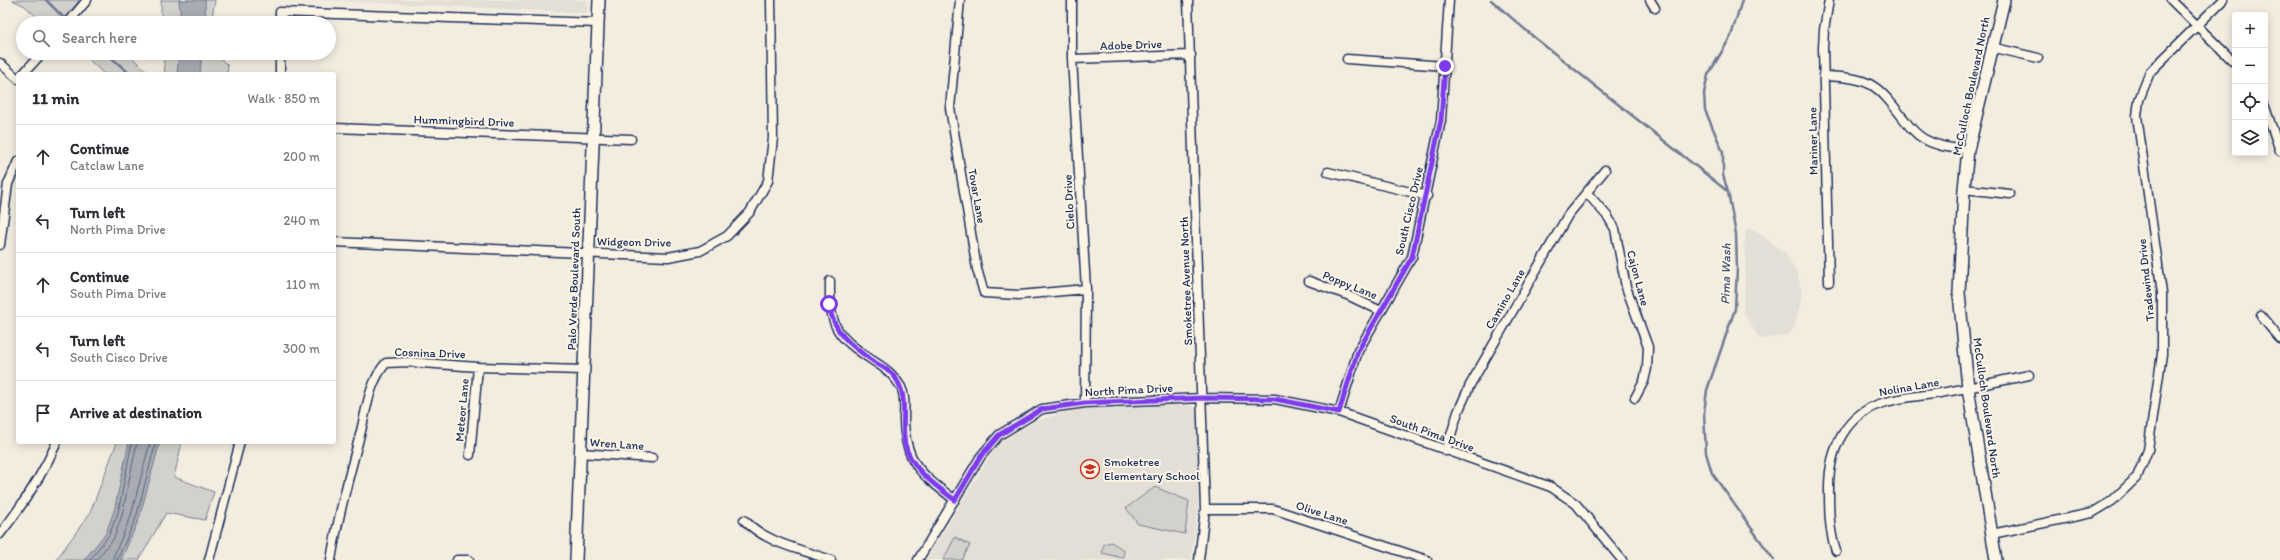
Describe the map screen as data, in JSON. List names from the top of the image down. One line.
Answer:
{"streets":{"main road":["McCulloch Boulevard North","Palo Verde Boulevard South"],"street":["Adobe Drive","Hummingbird Drive","Mariner Lane","Tovar Lane","Cielo Drive","South Cisco Drive","Widgeon Drive","Cajon Lane","Tradewind Drive","Smoketree Avenue North","Poppy Lane","Camino Lane","Cosnina Drive","Nolina Lane","North Pima Drive","Meteor Lane","South Pima Drive","Wren Lane","Olive Lane"]},"crossings":[["Adobe Drive","Cielo Drive"],["Adobe Drive","Smoketree Avenue North"],["McCulloch Boulevard North","Tradewind Drive"],["McCulloch Boulevard North","Nolina Lane"],["Hummingbird Drive","Palo Verde Boulevard South"],["Tovar Lane","Cielo Drive"],["Cielo Drive","North Pima Drive"],["South Cisco Drive","Poppy Lane"],["South Cisco Drive","South Pima Drive"],["Widgeon Drive","Palo Verde Boulevard South"],["Cajon Lane","Camino Lane"],["Palo Verde Boulevard South","Cosnina Drive"],["Palo Verde Boulevard South","Wren Lane"],["Smoketree Avenue North","North Pima Drive"],["Smoketree Avenue North","South Pima Drive"],["Smoketree Avenue North","Olive Lane"],["Camino Lane","South Pima Drive"],["Cosnina Drive","Meteor Lane"],["North Pima Drive","South Pima Drive"]],"water":["Pima Wash"],"places":{"school or university":["Smoketree Elementary School"]},"page":{"map_buttons":["+","−"],"search":"Search here","heading":["11 min","Walk · 850 m"],"list":[["Continue","Catclaw Lane","200 m"],["Turn left","North Pima Drive","240 m"],["Continue","South Pima Drive","110 m"],["Turn left","South Cisco Drive","300 m"],"Arrive at destination"]}}
